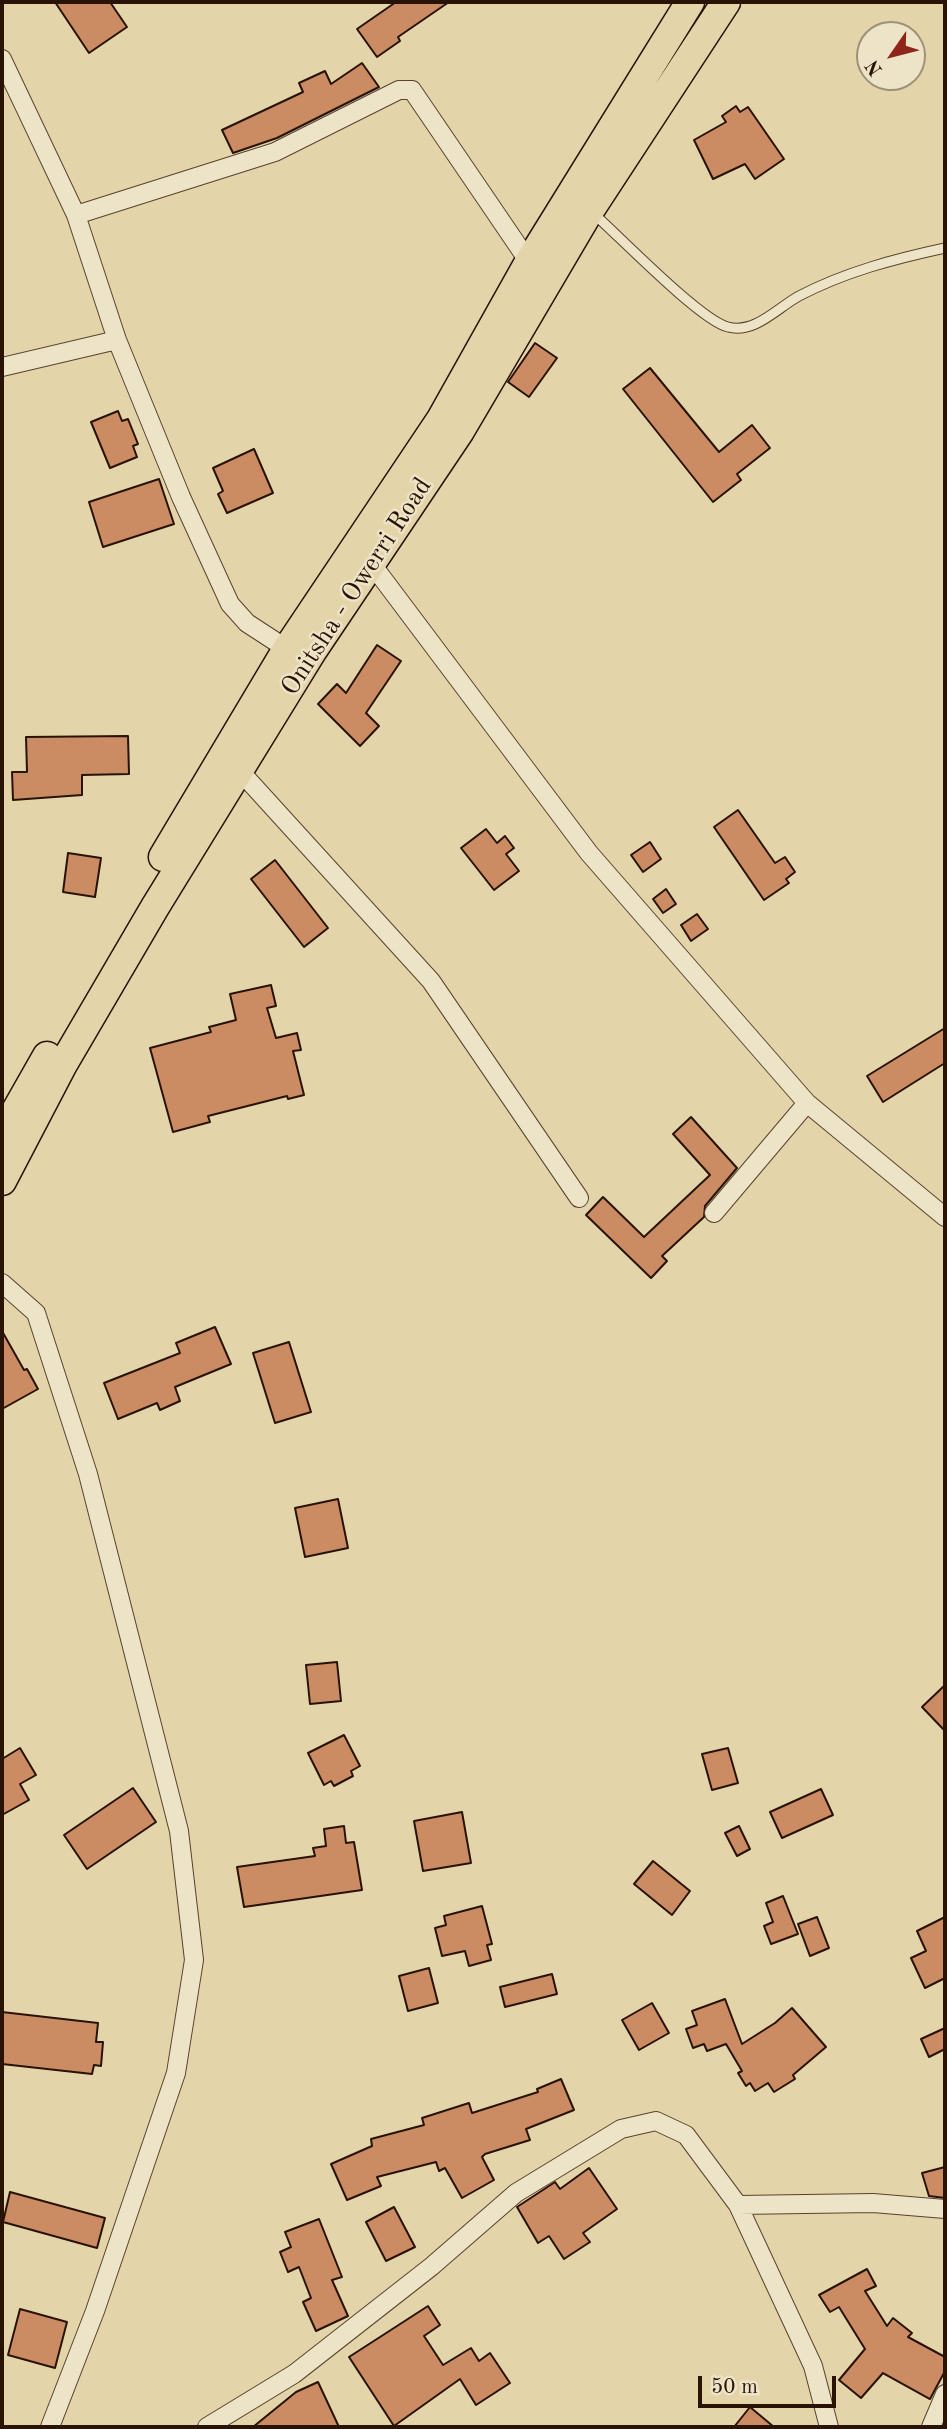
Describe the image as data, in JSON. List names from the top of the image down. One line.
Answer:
{"streets":{"highway":["Onitsha - Owerri Road"]},"scale_bar":"50 m","north":"bottom left"}
